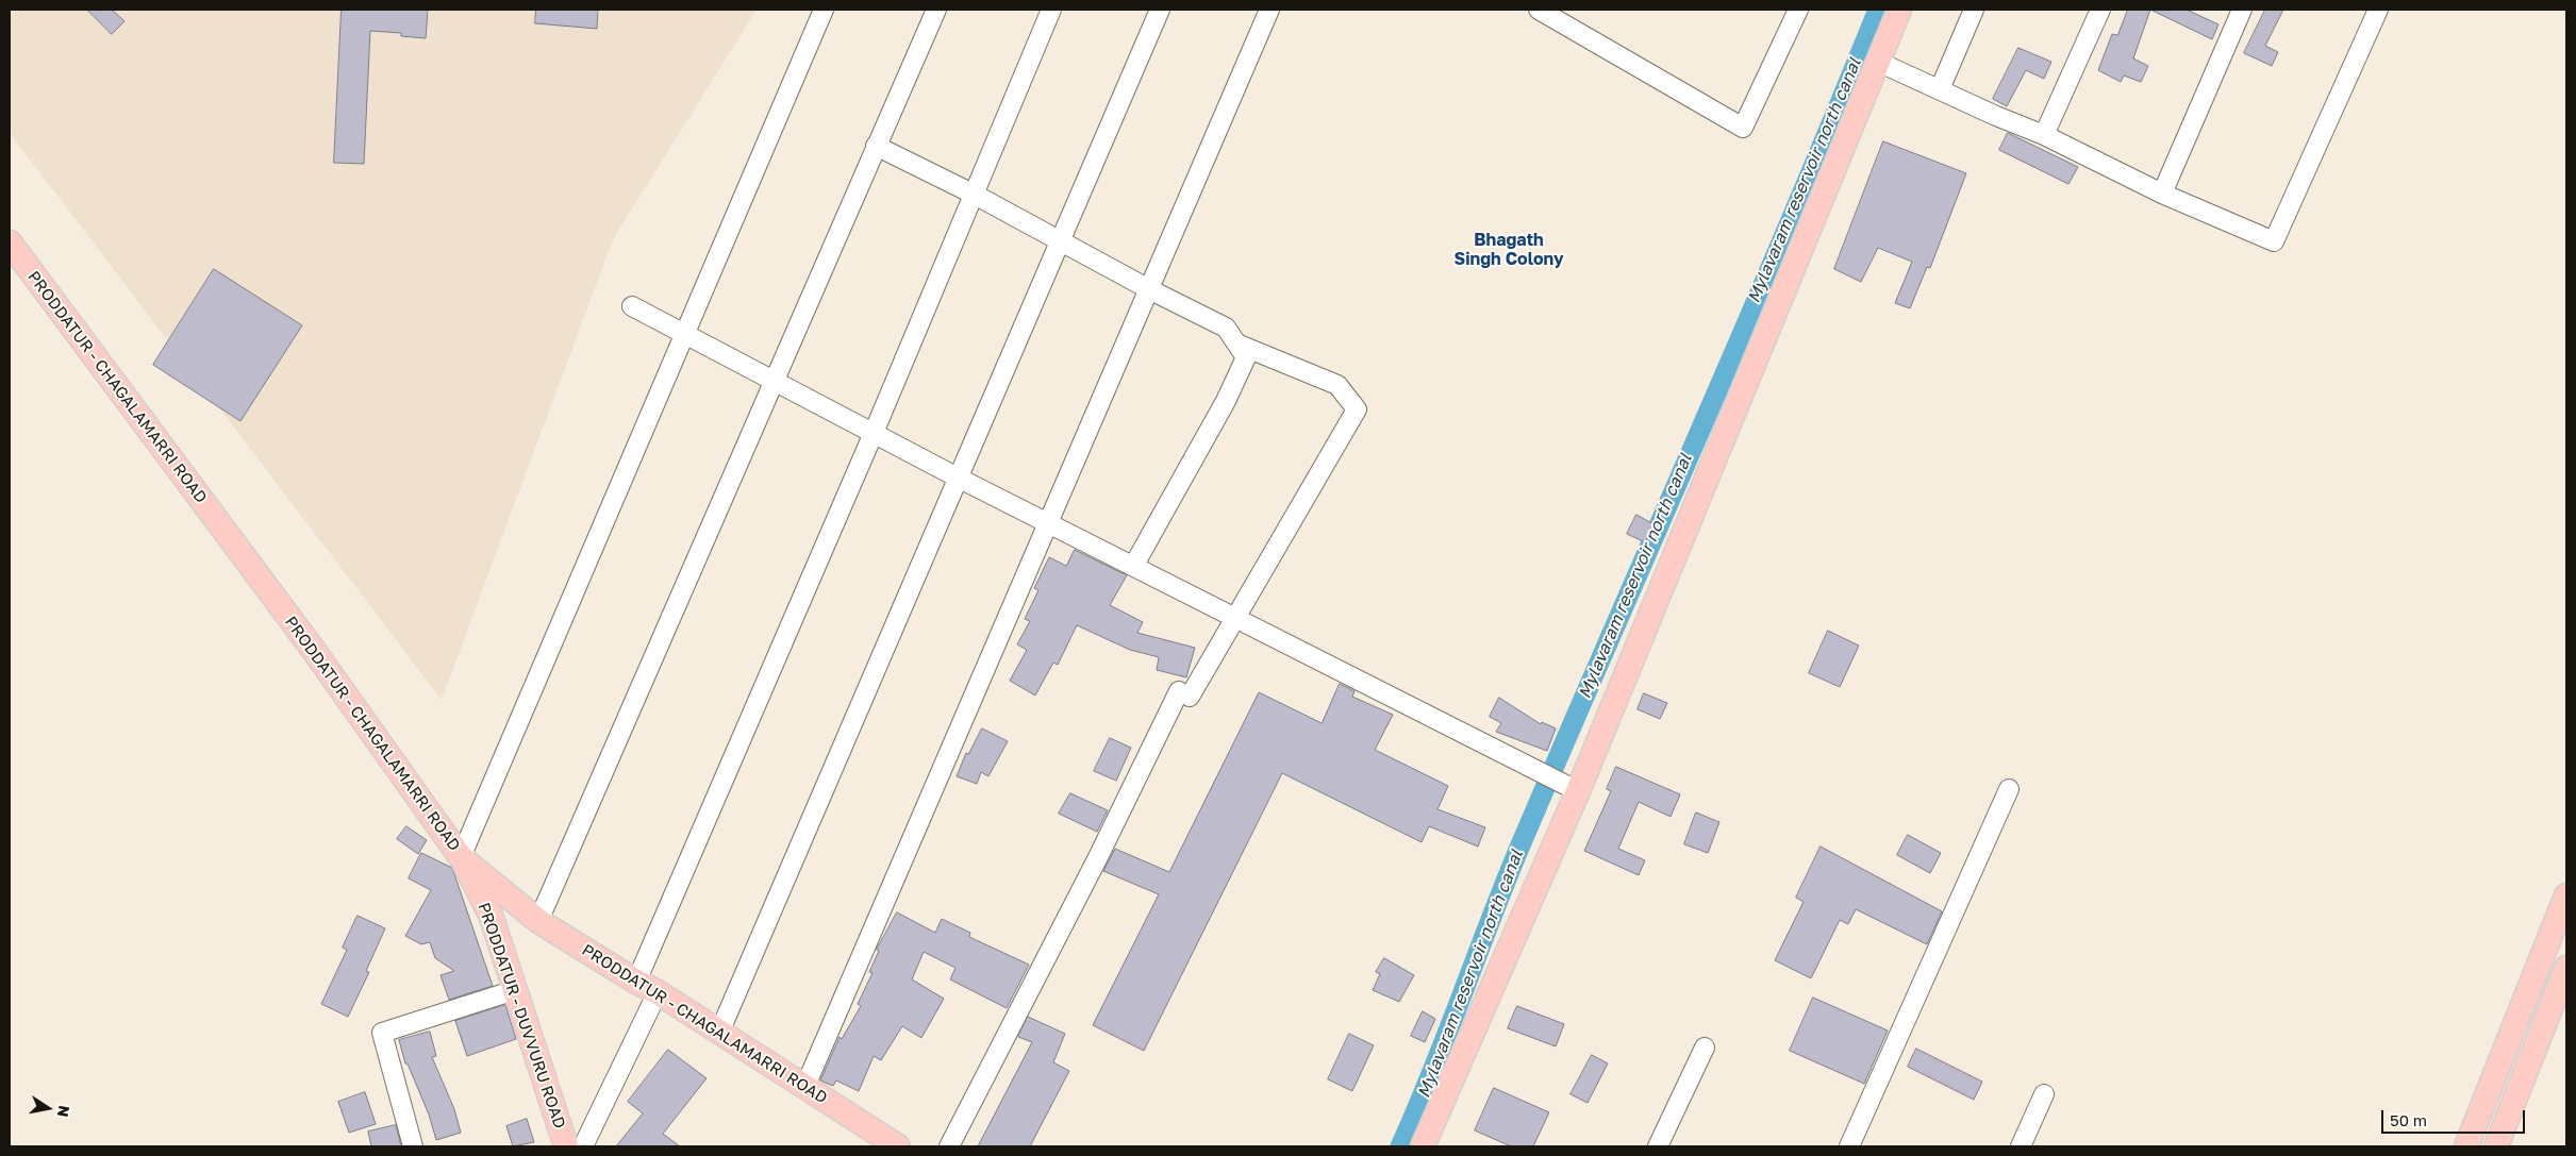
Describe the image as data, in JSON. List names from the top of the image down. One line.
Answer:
{"streets":{"main road":["PRODDATUR - CHAGALAMARRI ROAD","PRODDATUR - DUVVURU ROAD"]},"crossings":[["PRODDATUR - CHAGALAMARRI ROAD","PRODDATUR - DUVVURU ROAD"]],"districts":["Bhagath Singh Colony"],"water":["Mylavaram reservoir north canal"],"scale_bar":"50 m","north":"right"}
